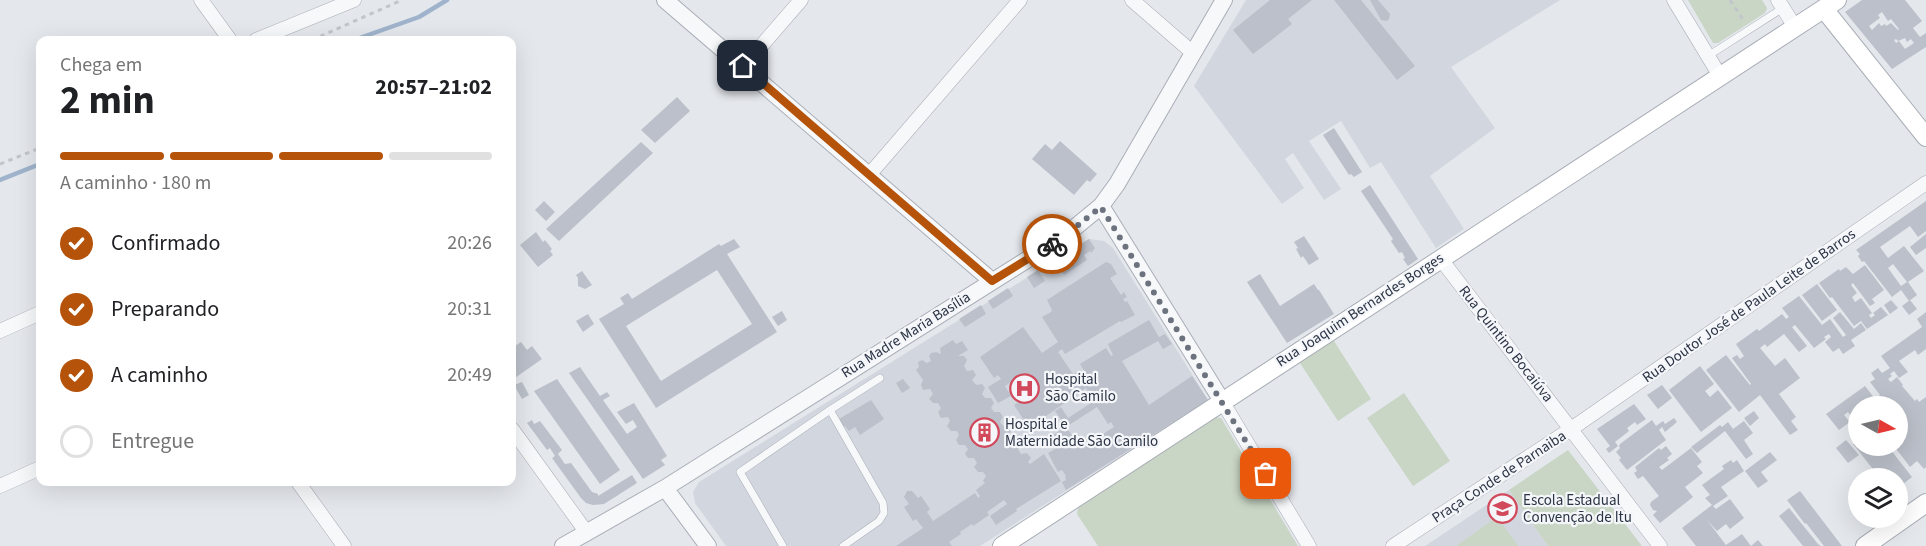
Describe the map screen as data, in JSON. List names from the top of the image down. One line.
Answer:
{"streets":{"main road":["Rua Joaquim Bernardes Borges"],"street":["Rua Doutor José de Paula Leite de Barros","Rua Madre Maria Basília","Rua Quintino Bocaiúva","Praça Conde de Parnaiba"]},"crossings":[["Rua Doutor José de Paula Leite de Barros","Rua Quintino Bocaiúva"],["Rua Doutor José de Paula Leite de Barros","Praça Conde de Parnaiba"],["Rua Joaquim Bernardes Borges","Rua Quintino Bocaiúva"],["Rua Quintino Bocaiúva","Praça Conde de Parnaiba"]],"places":{"hospital":["Hospital São Camilo"],"building":["Hospital e Maternidade São Camilo"],"school or university":["Escola Estadual Convenção de Itu"]},"north":"right","page":{"heading":["2 min","Chega em","20:57–21:02"],"bar":"A caminho · 180 m","list":[["Confirmado","20:26"],["Preparando","20:31"],["A caminho","20:49"],"Entregue"]}}
